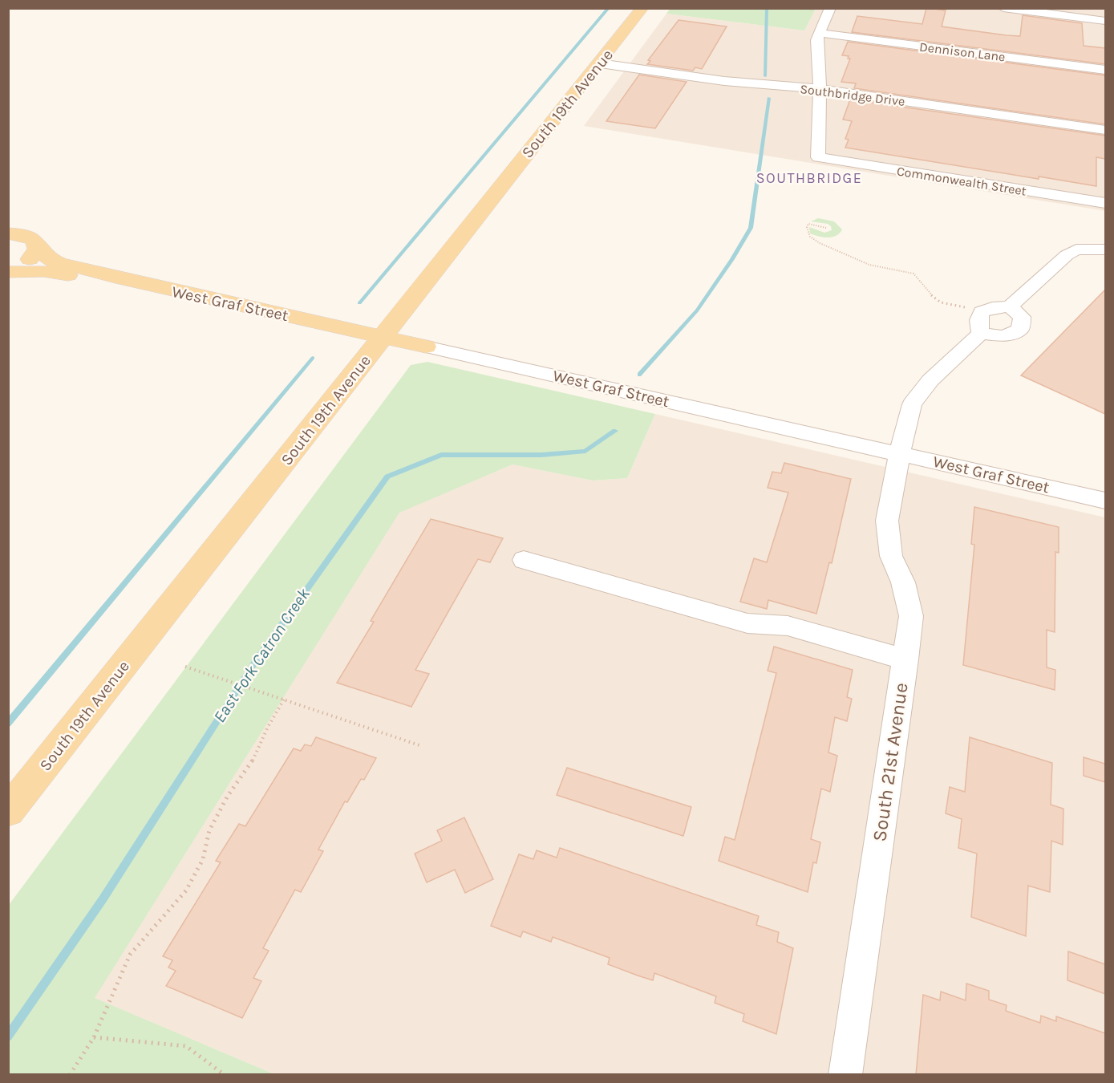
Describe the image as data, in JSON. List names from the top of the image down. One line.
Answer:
{"streets":{"main road":["South 19th Avenue","West Graf Street"],"street":["Dennison Lane","Southbridge Drive","Commonwealth Street","South 21st Avenue"]},"crossings":[["Southbridge Drive","South 19th Avenue"],["Southbridge Drive","Commonwealth Street"],["South 19th Avenue","West Graf Street"],["West Graf Street","South 21st Avenue"]],"districts":["SOUTHBRIDGE"],"water":["East Fork Catron Creek"]}
